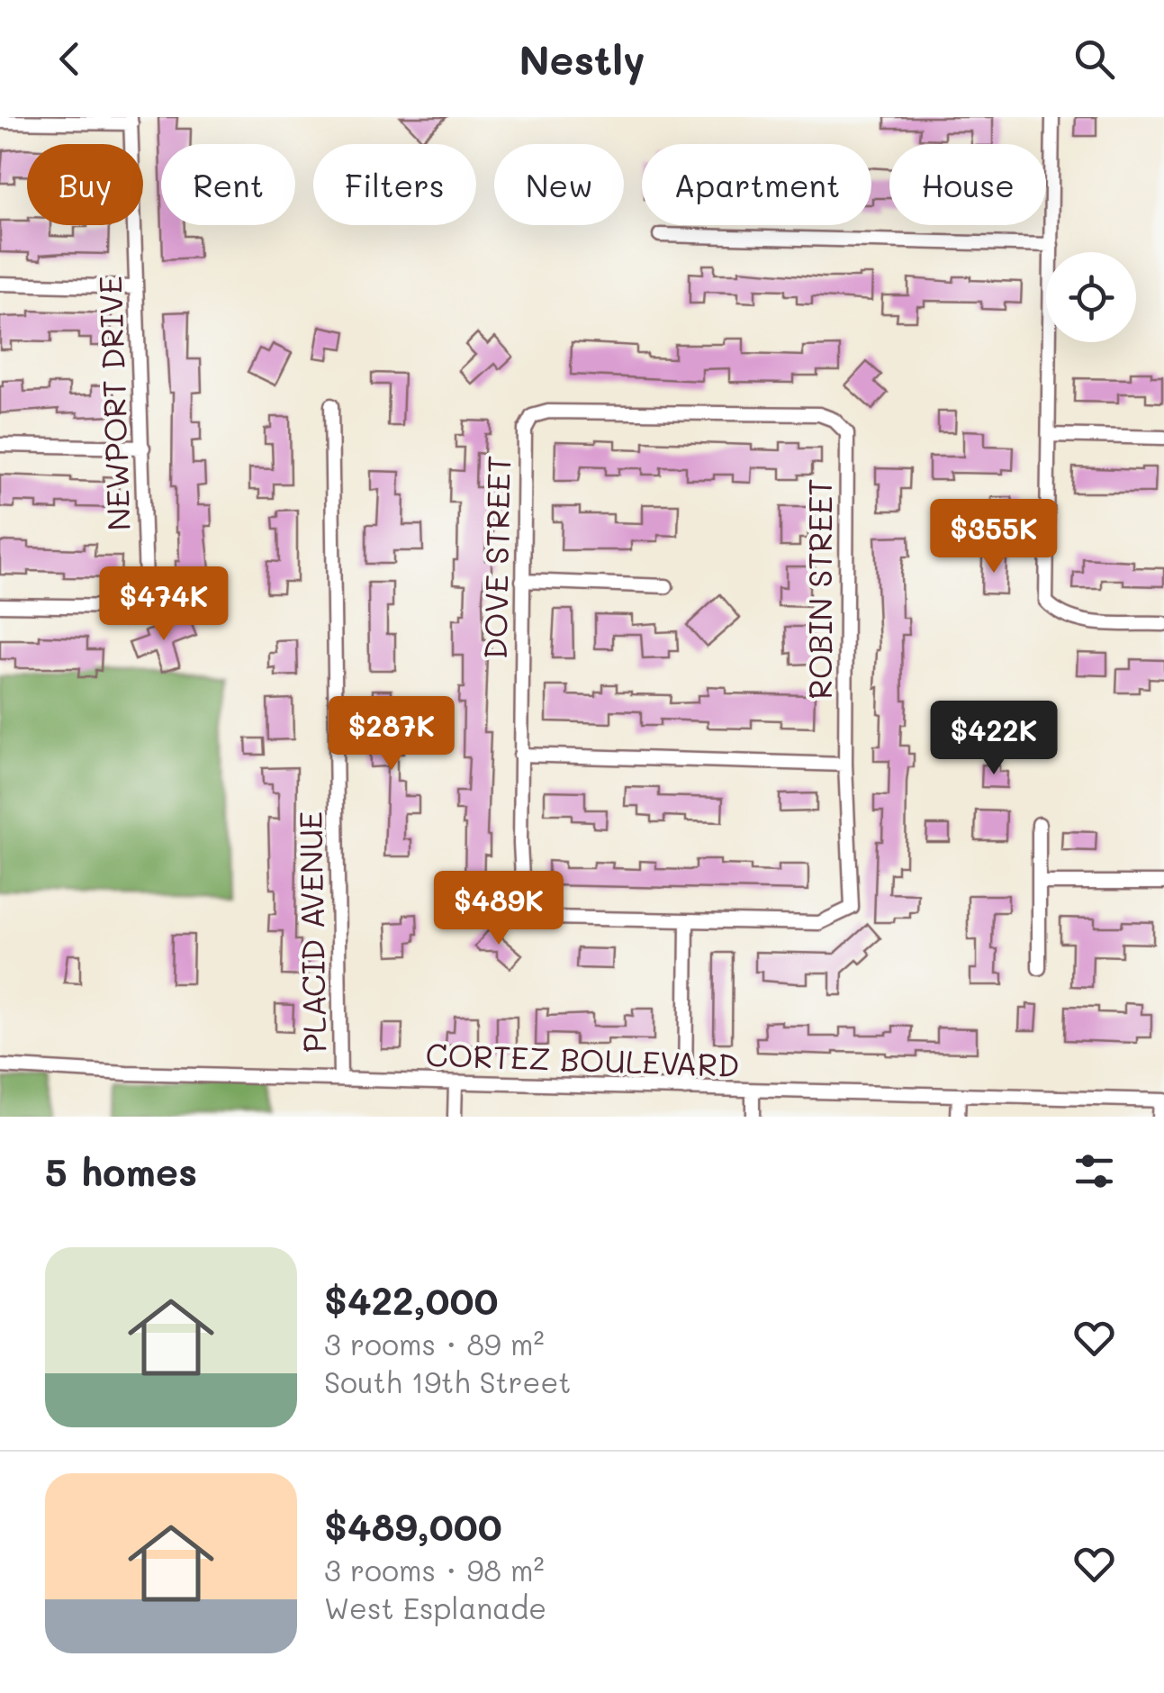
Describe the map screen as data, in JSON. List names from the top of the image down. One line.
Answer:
{"streets":{"street":["NEWPORT DRIVE","DOVE STREET","ROBIN STREET","PLACID AVENUE","CORTEZ BOULEVARD"]},"crossings":[["DOVE STREET","ROBIN STREET"],["PLACID AVENUE","CORTEZ BOULEVARD"]],"page":{"header":"Nestly","chip":["Buy","Rent","Filters","New","Apartment","House"],"price":["$355K","$474K","$287K","$422K","$489K"],"heading":"5 homes","list":[{"name":"$422,000","note":"3 rooms · 89 m² · South 19th Street"},{"name":"$489,000","note":"3 rooms · 98 m² · West Esplanade"}]}}
